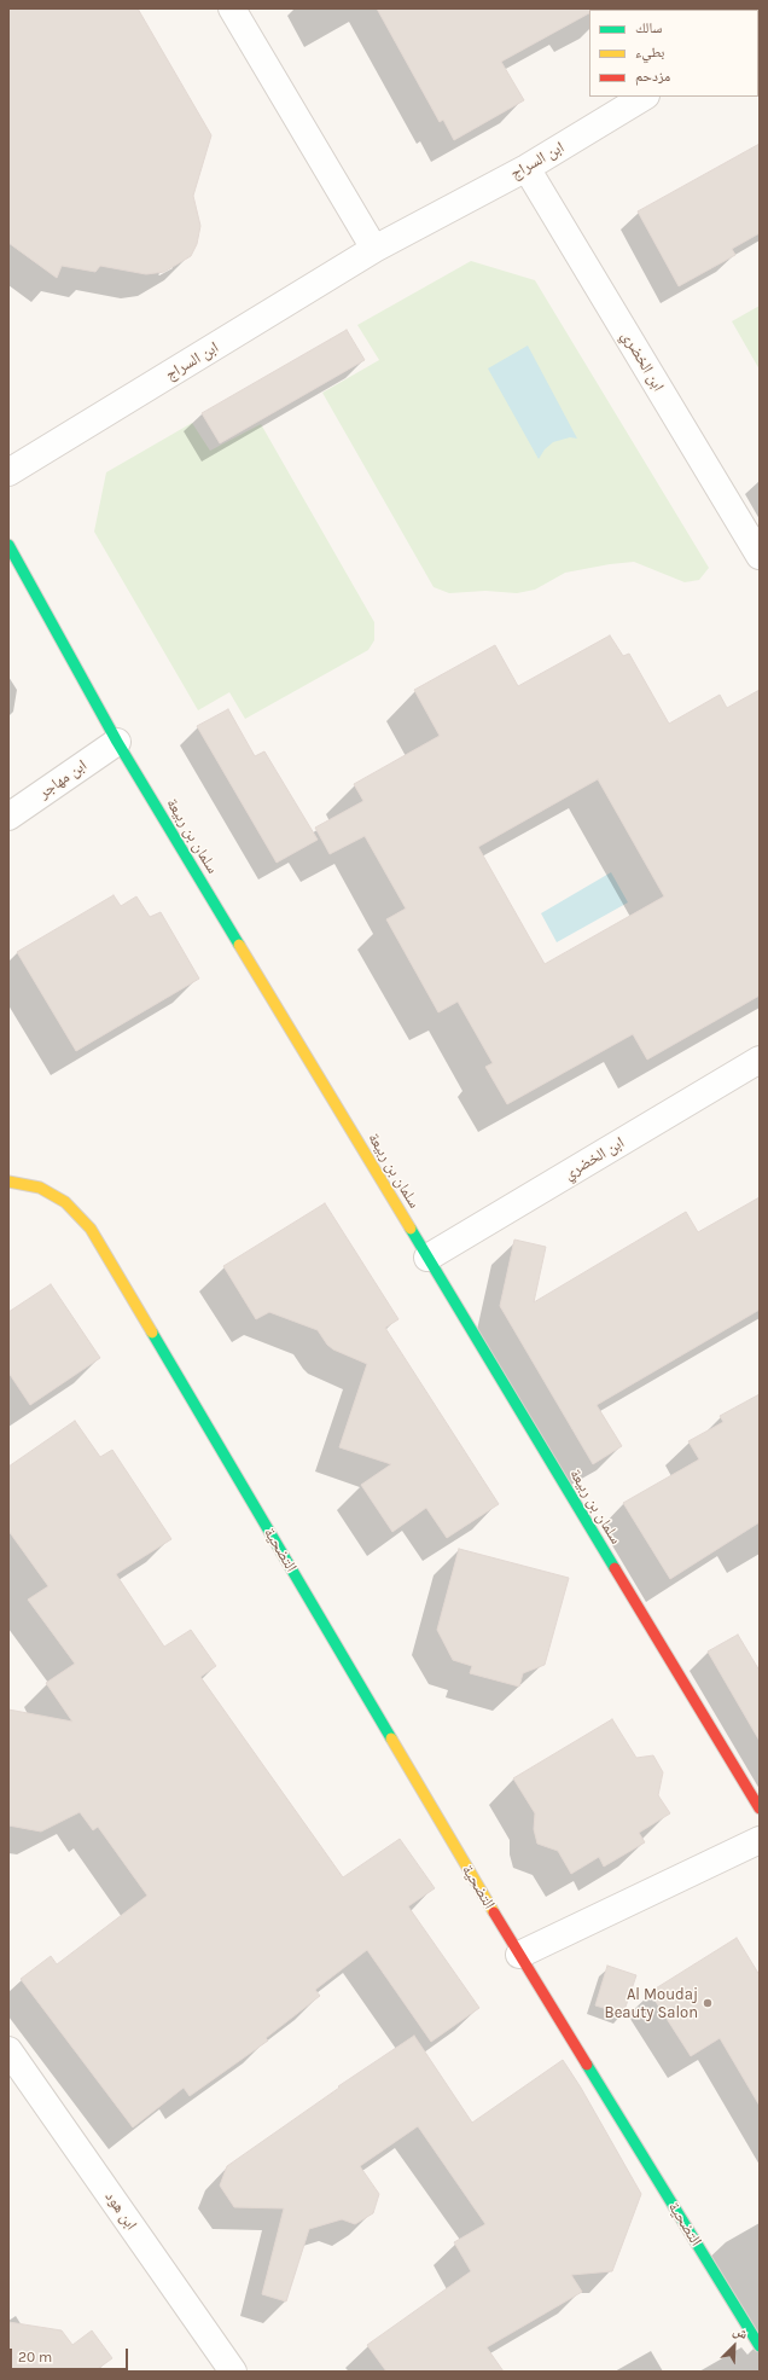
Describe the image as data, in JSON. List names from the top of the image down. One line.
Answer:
{"streets":{"street":["ابن السراج","ابن الخضري","ابن مهاجر","سلمان بن ربيعة","التضحية","ابن هود"]},"crossings":[["ابن السراج","ابن الخضري"],["ابن الخضري","سلمان بن ربيعة"],["ابن مهاجر","سلمان بن ربيعة"]],"places":["Al Moudaj Beauty Salon"],"legend":["سالك","بطيء","مزدحم"],"scale_bar":"20 m","north":"top right"}
